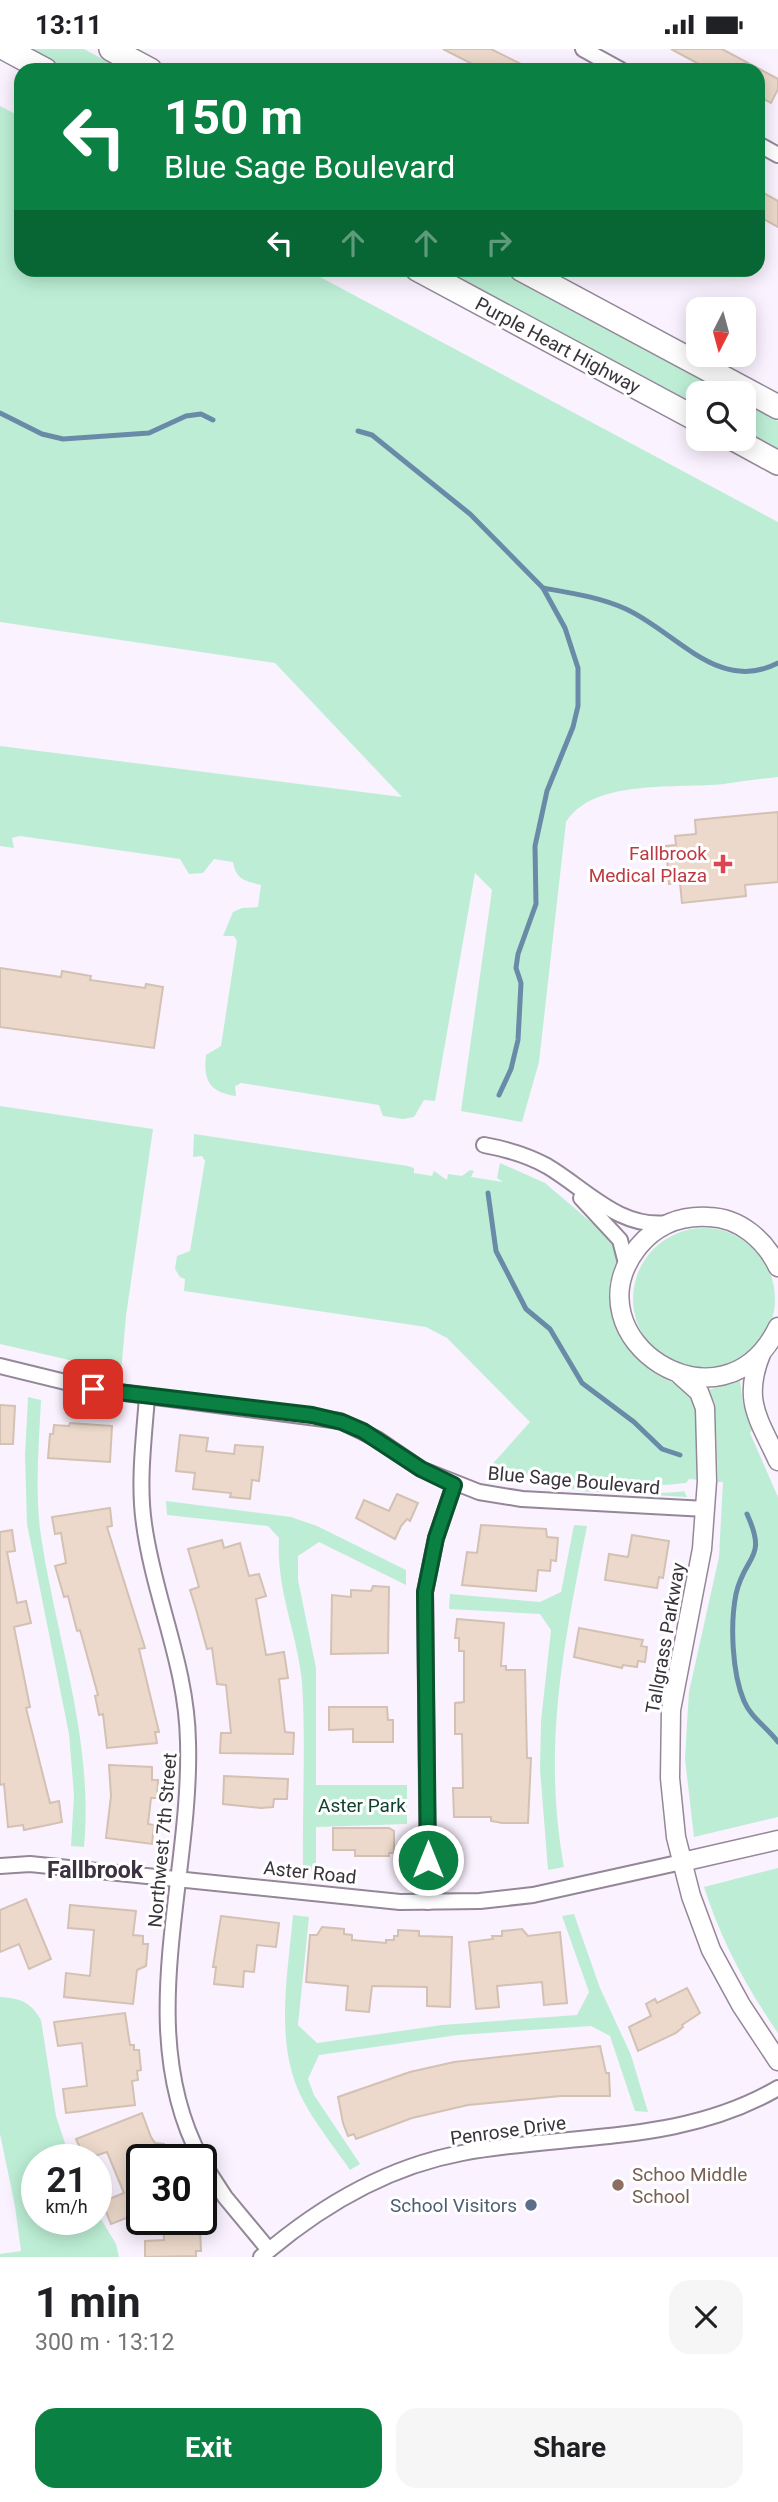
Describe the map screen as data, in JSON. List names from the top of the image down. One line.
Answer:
{"streets":{"main road":["Purple Heart Highway"],"street":["Blue Sage Boulevard","Tallgrass Parkway","Northwest 7th Street","Aster Road","Penrose Drive"]},"crossings":[["Blue Sage Boulevard","Tallgrass Parkway"],["Blue Sage Boulevard","Northwest 7th Street"],["Tallgrass Parkway","Aster Road"],["Northwest 7th Street","Aster Road"],["Northwest 7th Street","Penrose Drive"]],"districts":["Fallbrook"],"parks":["Aster Park"],"places":{"health":["Fallbrook Medical Plaza"],"other":["Schoo Middle School","School Visitors"]},"north":"bottom","page":{"status":"13:11","turn":["150 m","Blue Sage Boulevard"],"speed":"21 km/h","limit":"30","heading":["1 min","300 m · 13:12"],"buttons":["Exit","Share"]}}
